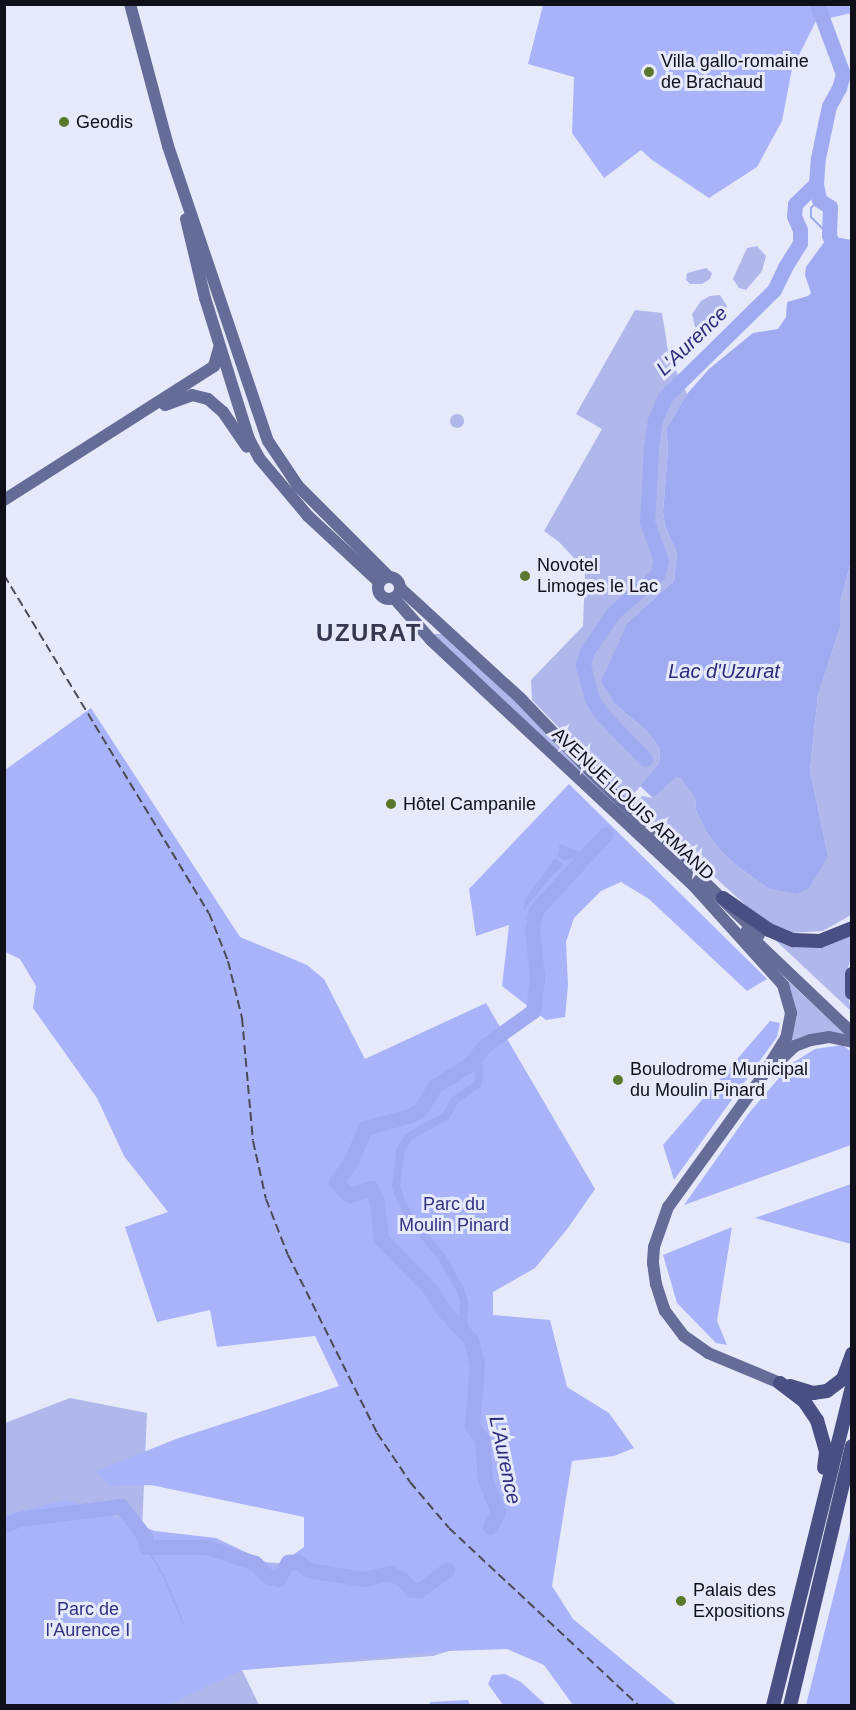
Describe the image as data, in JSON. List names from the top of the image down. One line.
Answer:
{"streets":{"main road":["AVENUE LOUIS ARMAND"]},"districts":["UZURAT"],"water":["L'Aurence","Lac d'Uzurat"],"parks":["Parc du Moulin Pinard","Parc de l'Aurence I"],"places":["Villa gallo-romaine de Brachaud","Geodis","Novotel Limoges le Lac","Hôtel Campanile","Boulodrome Municipal du Moulin Pinard","Palais des Expositions"]}
